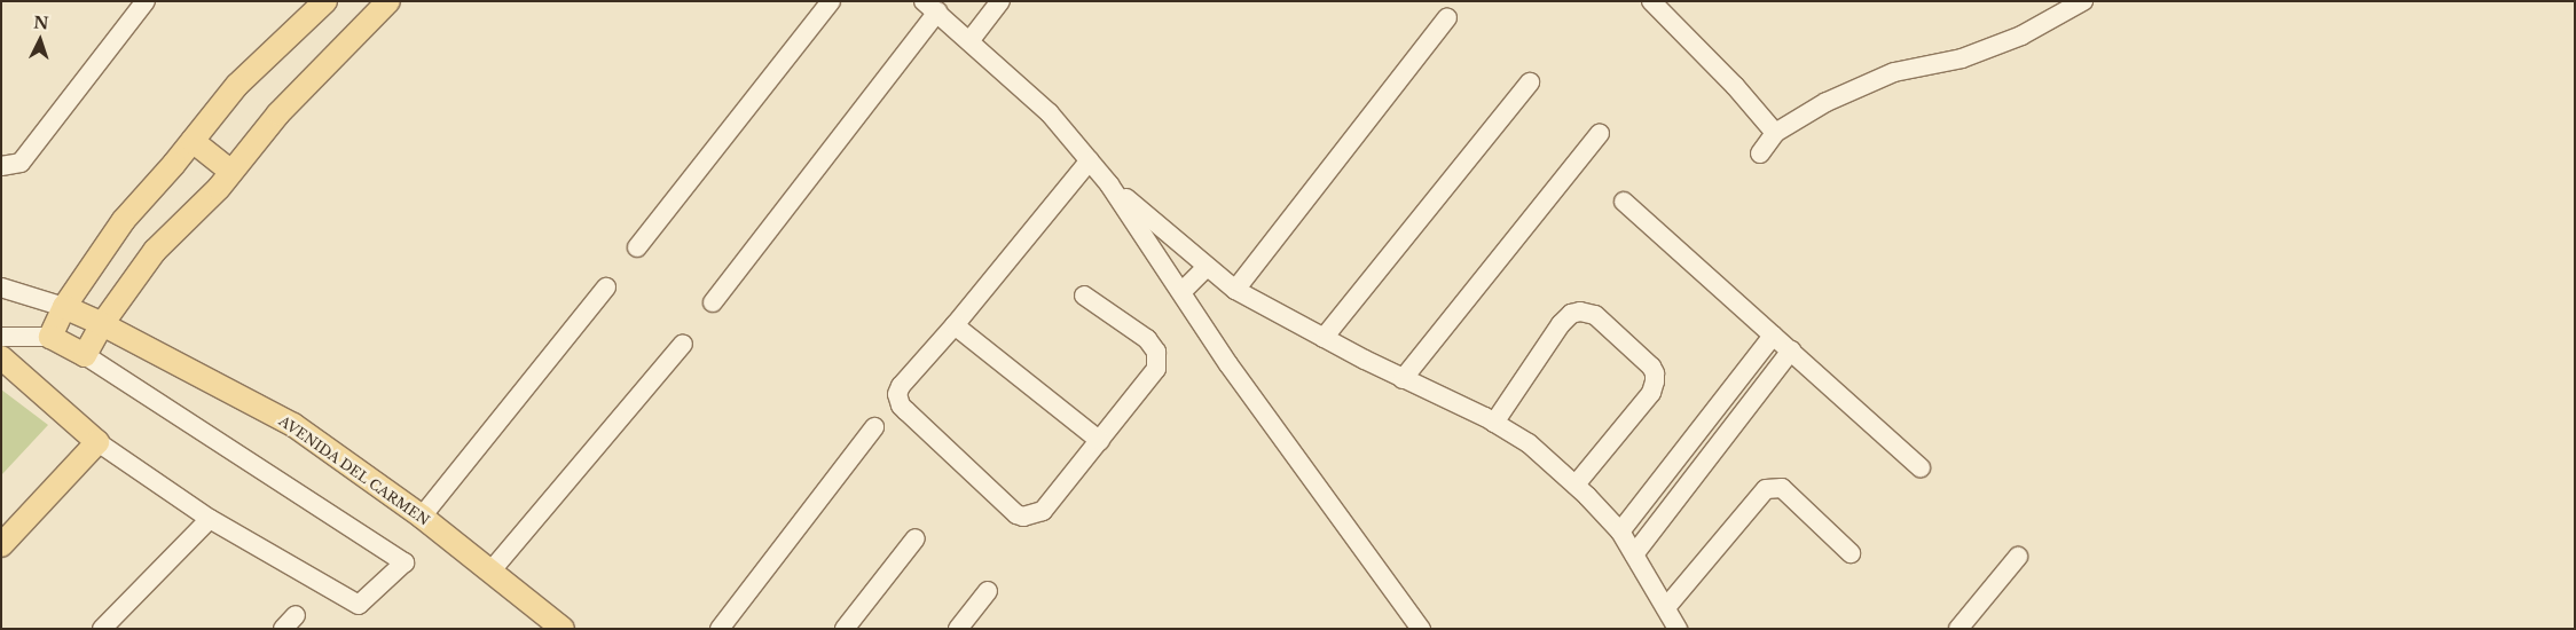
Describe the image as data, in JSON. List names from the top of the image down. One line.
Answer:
{"streets":{"main road":["AVENIDA DEL CARMEN"]},"north":"top"}
